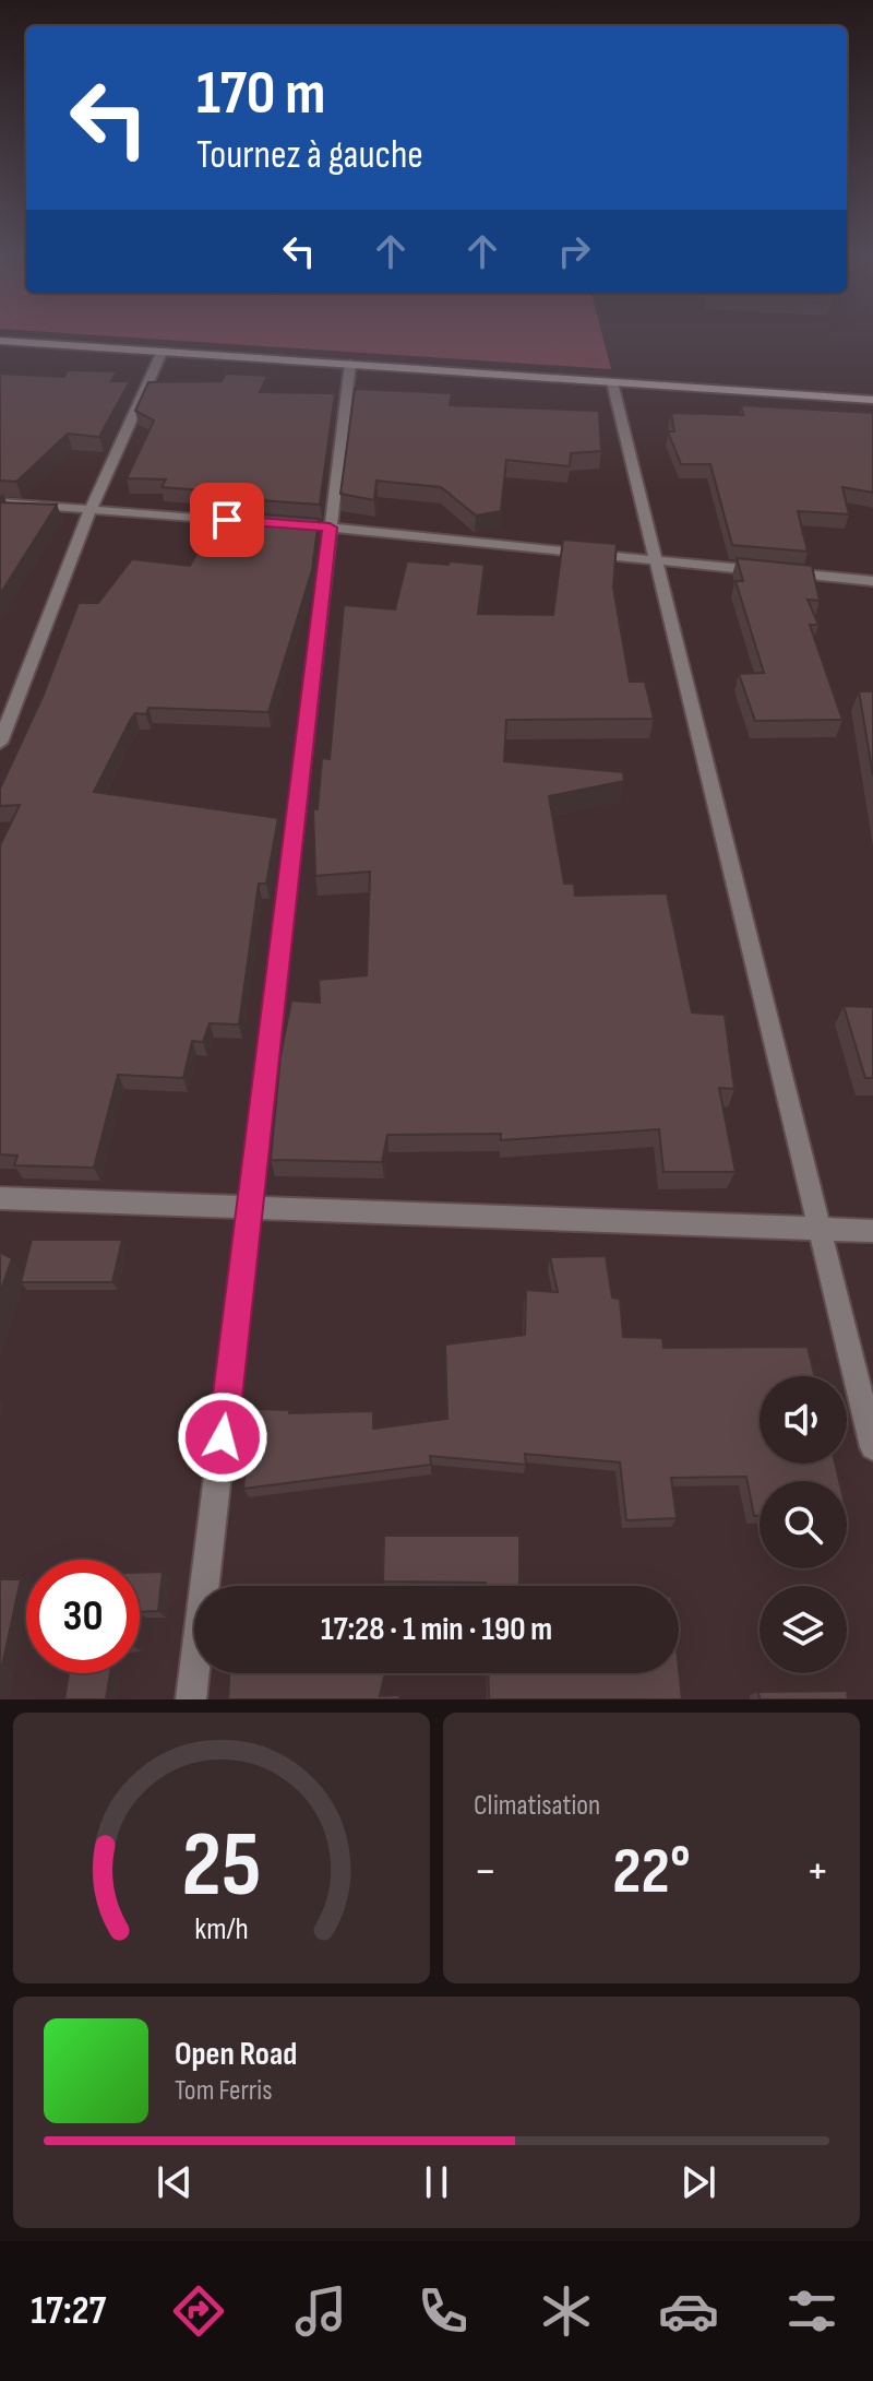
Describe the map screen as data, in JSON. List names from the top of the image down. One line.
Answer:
{"page":{"turn":["170 m","Tournez à gauche"],"limit":"30","trip":"17:28 · 1 min · 190 m","tile":"Climatisation","heat":["−","22°","+"],"song":["Open Road","Tom Ferris"],"tabs":"17:27","gauge":["25","km/h"]}}
